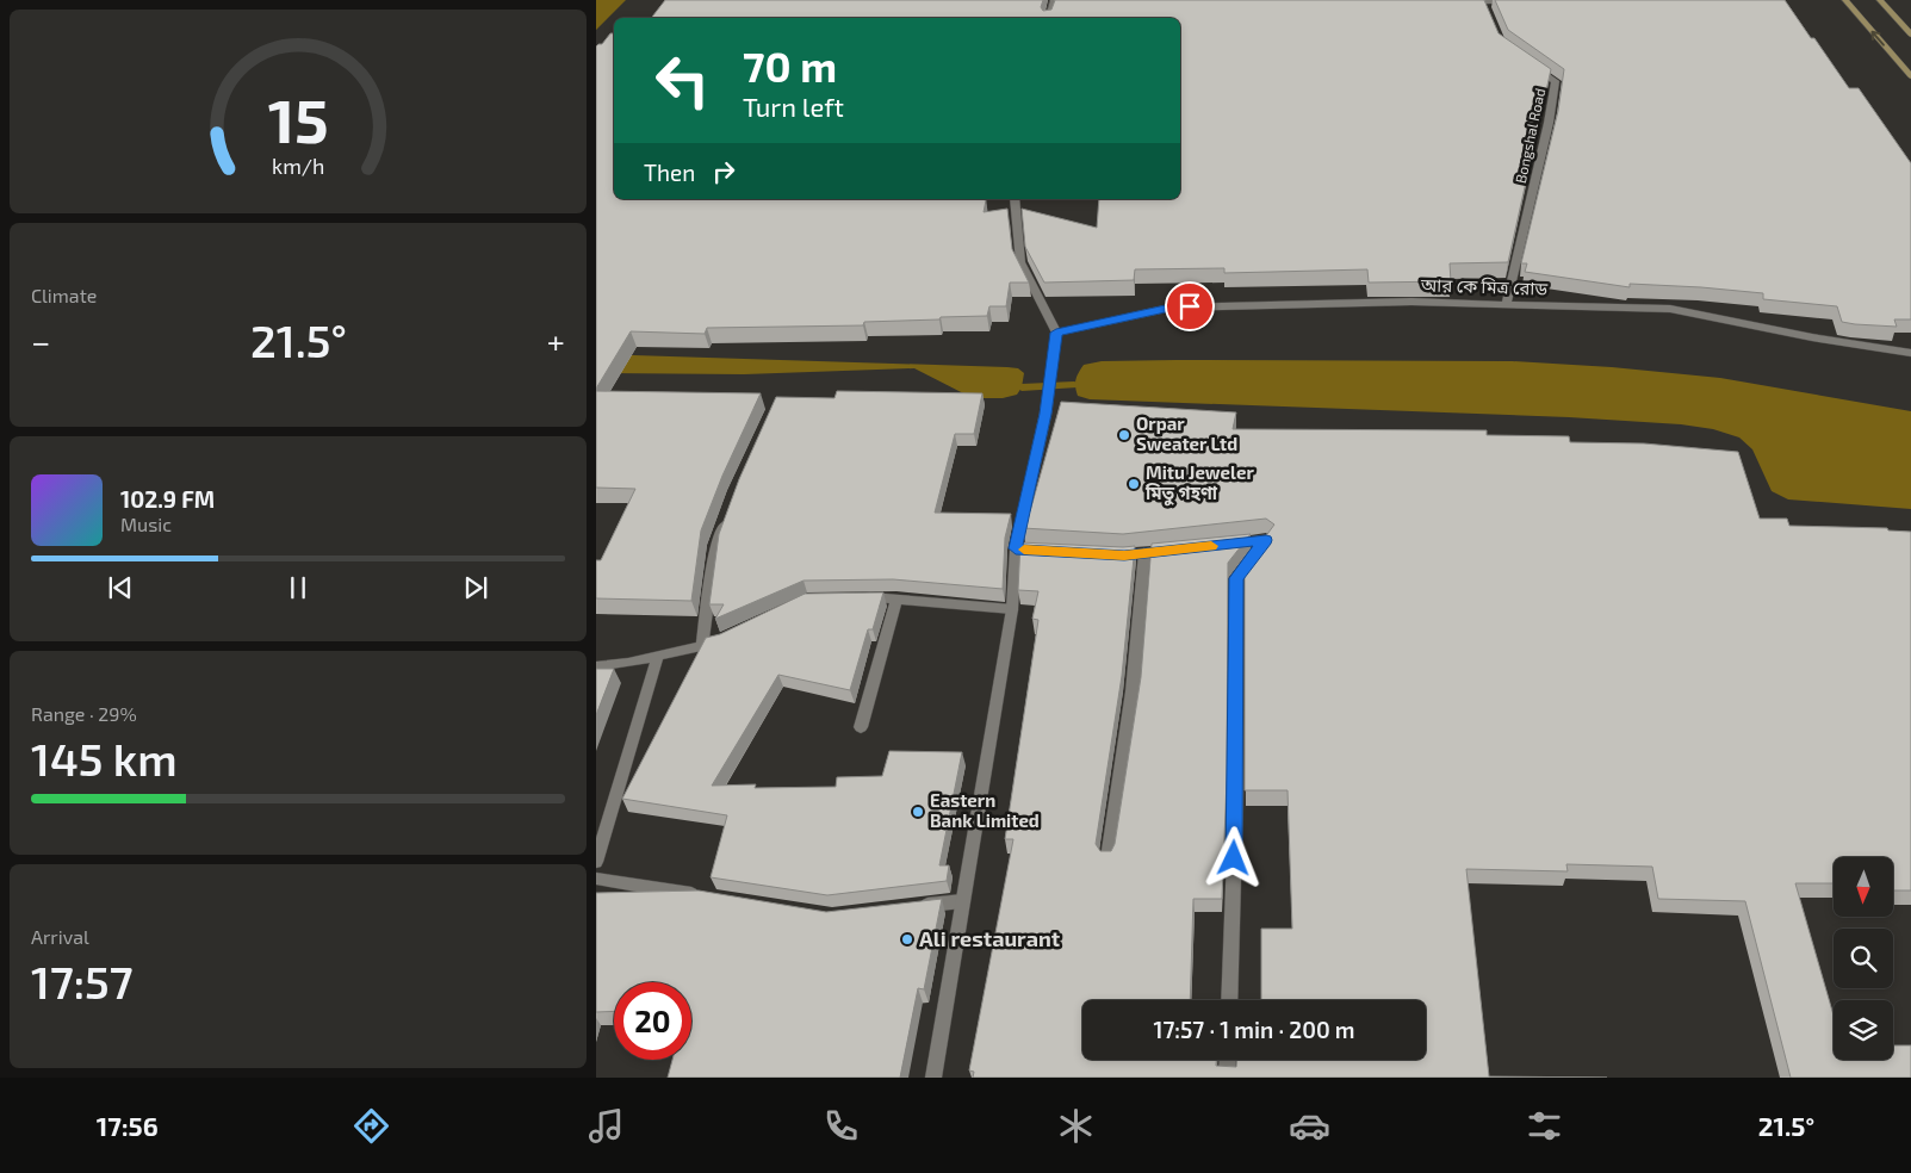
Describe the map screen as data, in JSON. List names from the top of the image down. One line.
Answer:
{"streets":{"street":["Bongshal Road","আর কে মিত্র রোড"]},"crossings":[["Bongshal Road","আর কে মিত্র রোড"]],"places":["Orpar Sweater Ltd","Mitu Jeweler মিতু গহণা","Eastern Bank Limited","Ali restaurant"],"north":"bottom","page":{"turn":["70 m","Turn left"],"then":"Then","tile":["Climate",["Range · 29%","145 km"],["Arrival","17:57"]],"heat":["−","21.5°","+"],"song":["102.9 FM","Music"],"limit":"20","trip":"17:57 · 1 min · 200 m","tabs":["17:56","21.5°"],"gauge":["15","km/h"]}}
